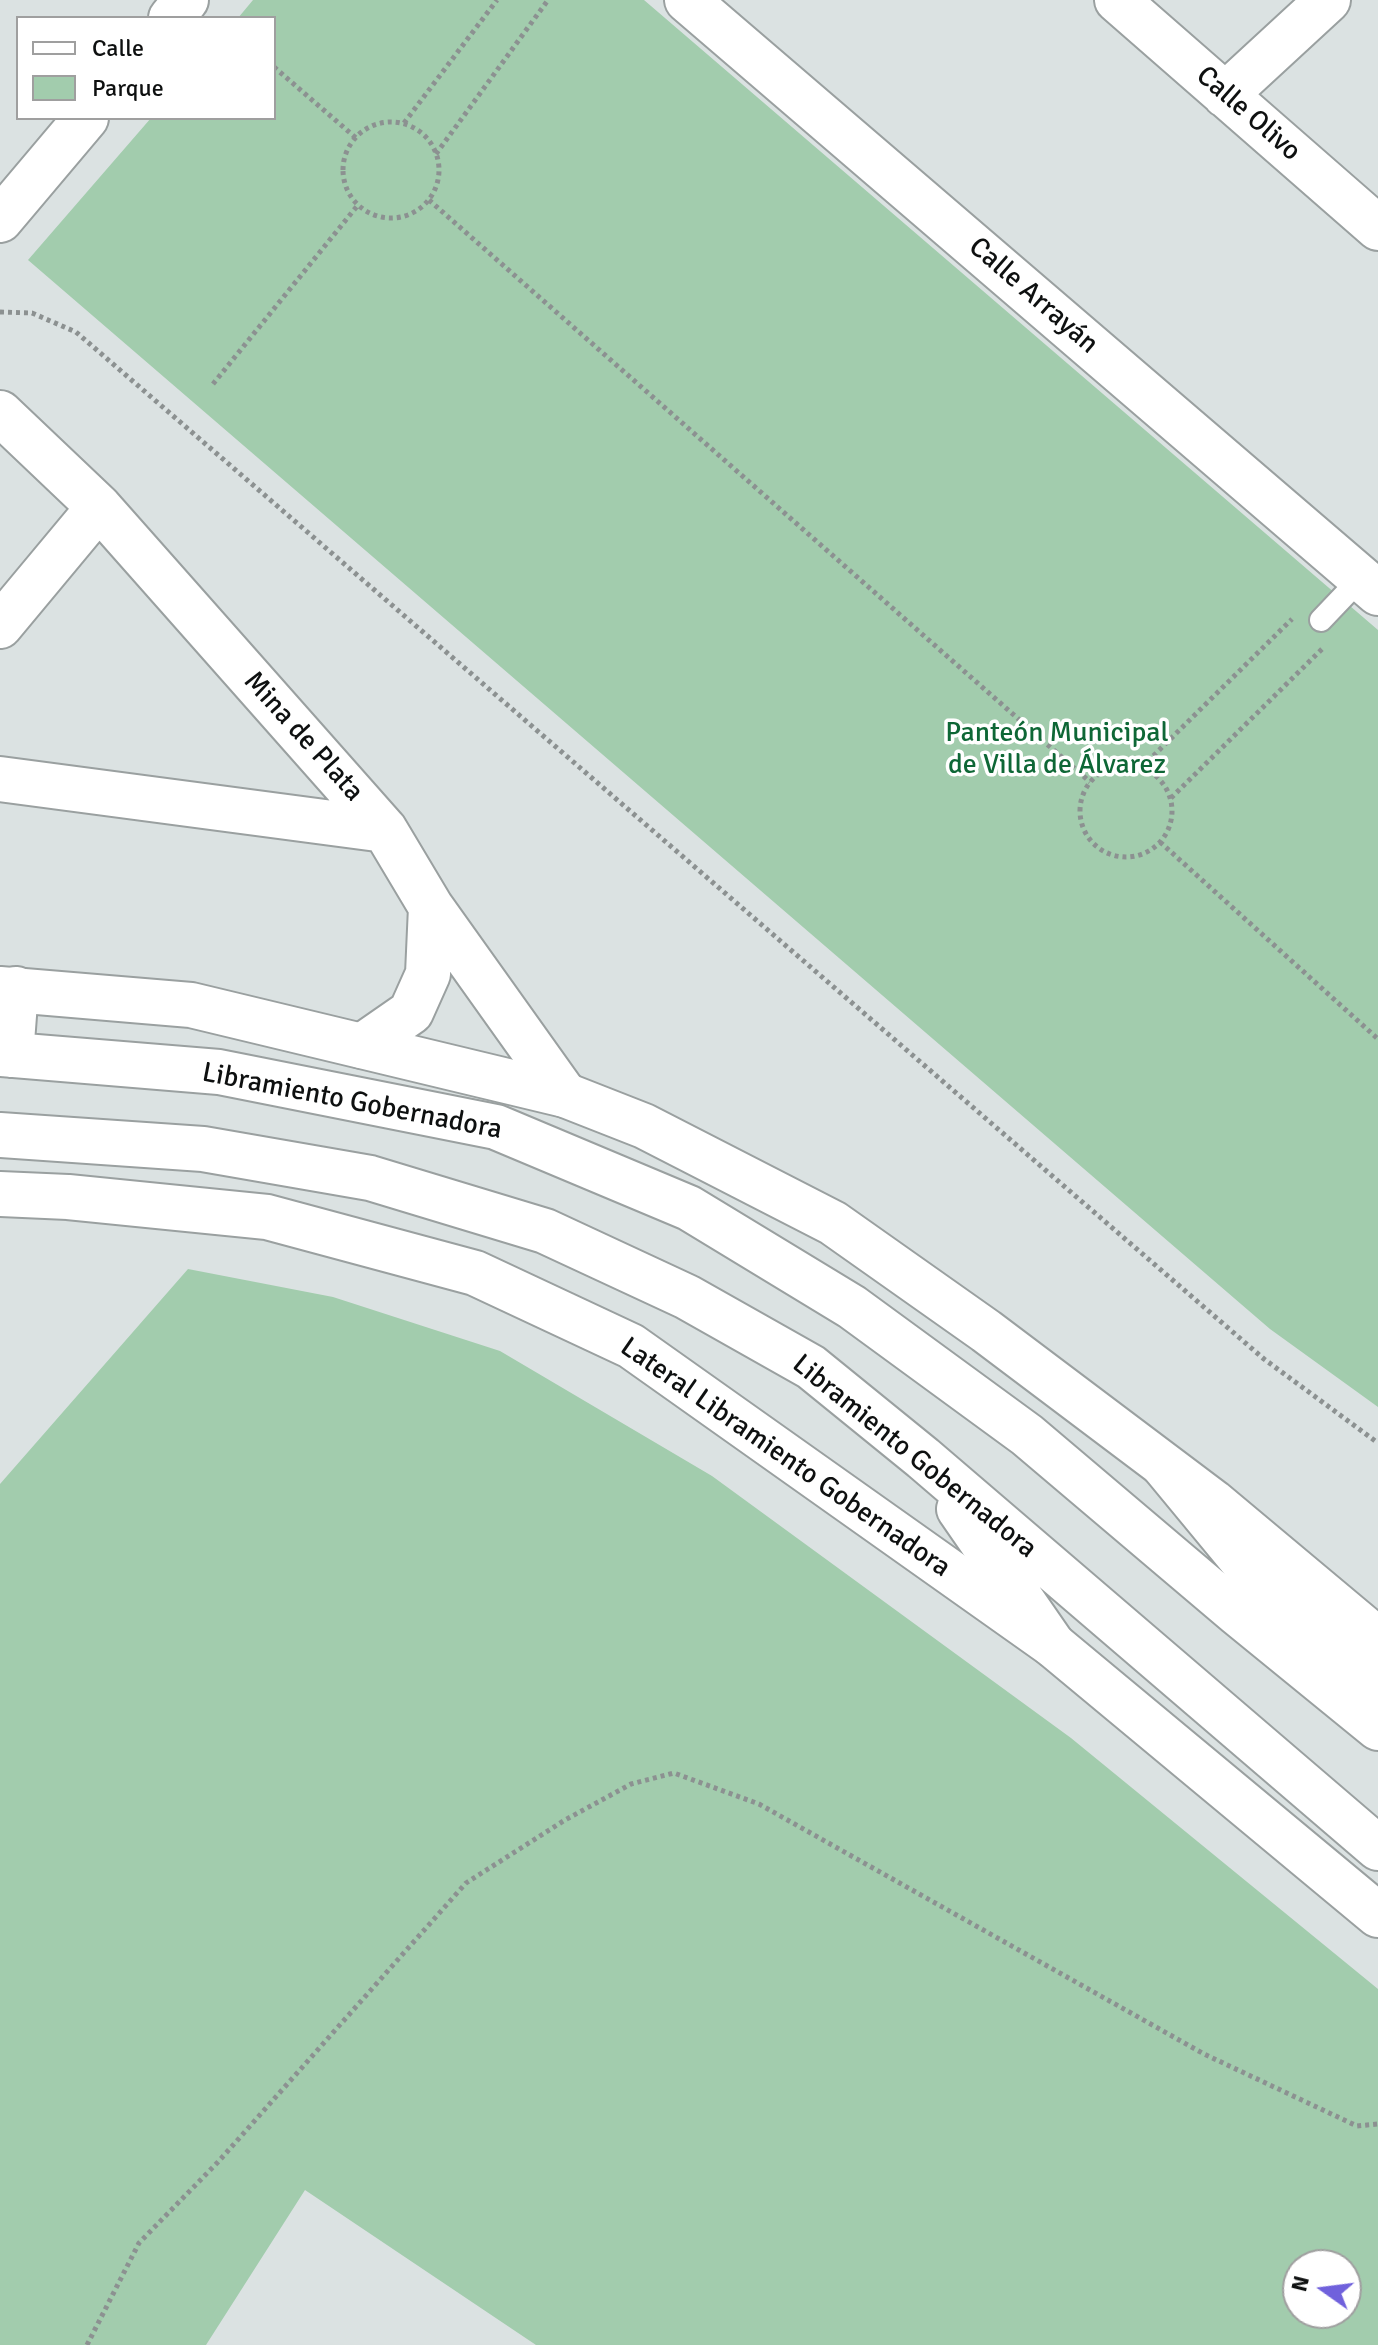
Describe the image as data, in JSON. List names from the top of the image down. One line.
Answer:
{"streets":{"main road":["Calle Olivo","Calle Arrayán","Mina de Plata","Libramiento Gobernadora","Lateral Libramiento Gobernadora"]},"parks":["Panteón Municipal de Villa de Álvarez"],"legend":["Calle","Parque"],"north":"left"}
